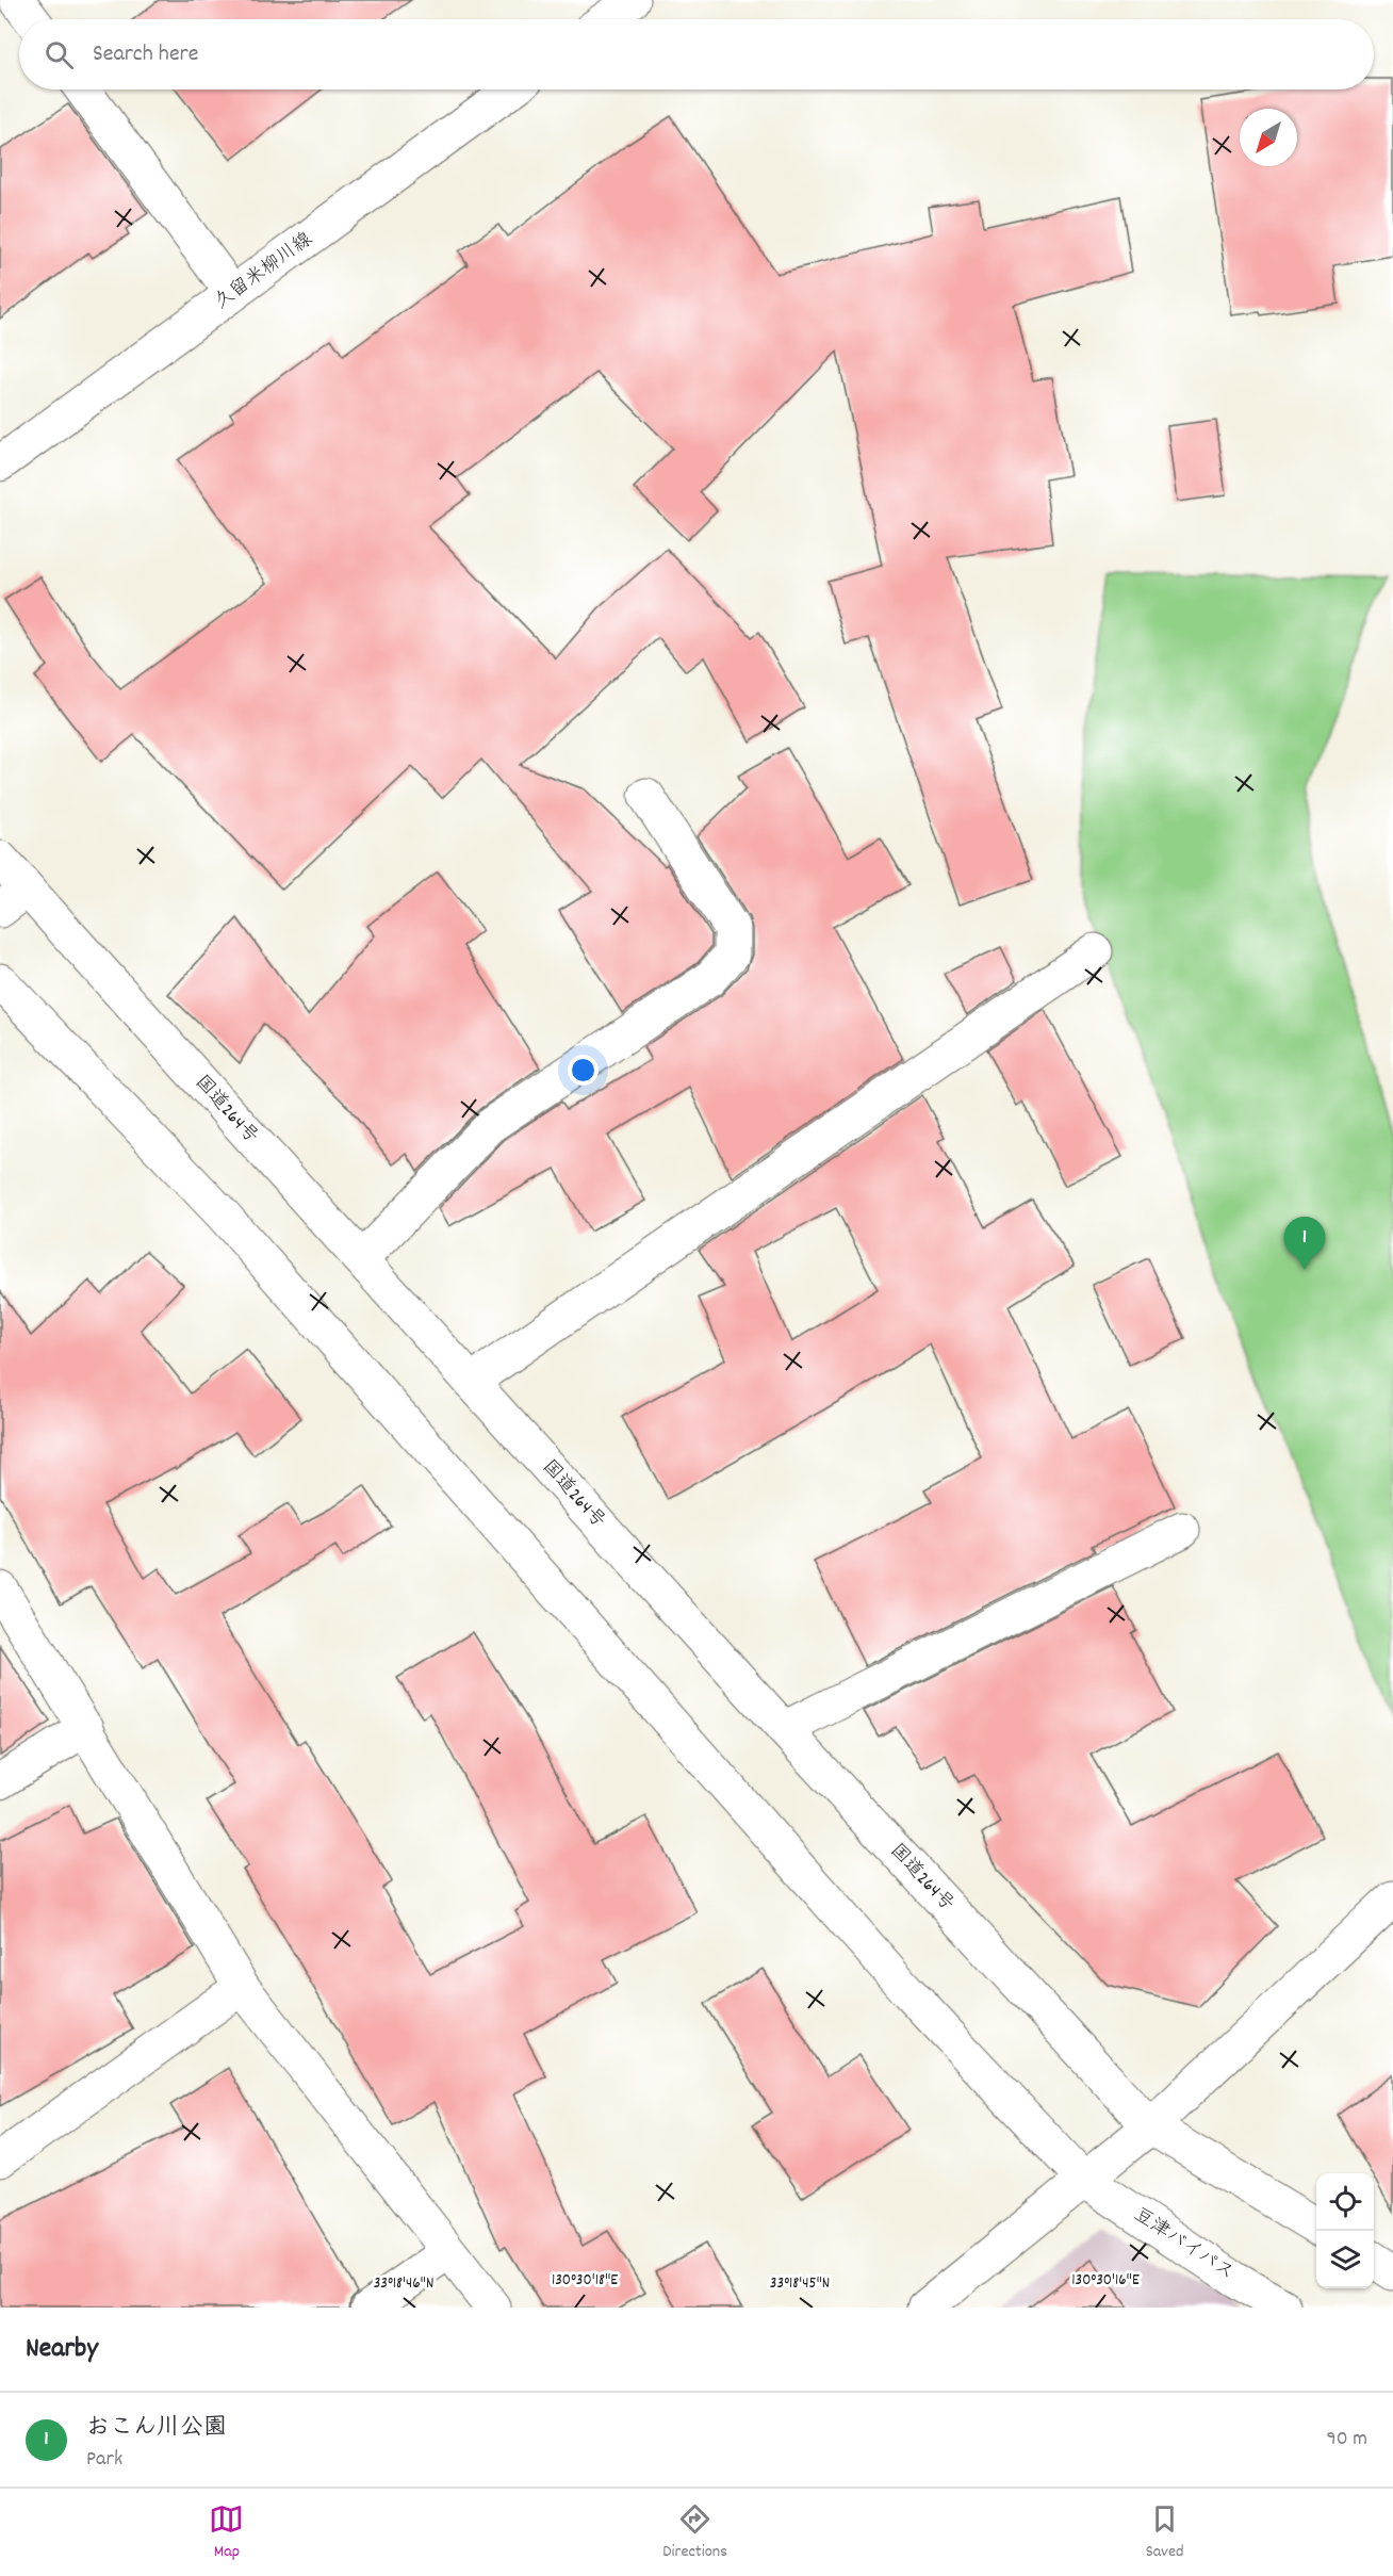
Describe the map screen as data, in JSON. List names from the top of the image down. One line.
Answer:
{"streets":{"main road":["久留米柳川線","国道264号","豆津バイパス"]},"north":"bottom left","page":{"search":"Search here","pins":"1","heading":"Nearby","list":[{"mark":"1","name":"おこん川公園","note":"Park","value":"90 m"}],"nav":["Map","Directions","Saved"]},"coordinates":["130°30'18\"E","130°30'16\"E","33°18'46\"N","33°18'45\"N"]}
